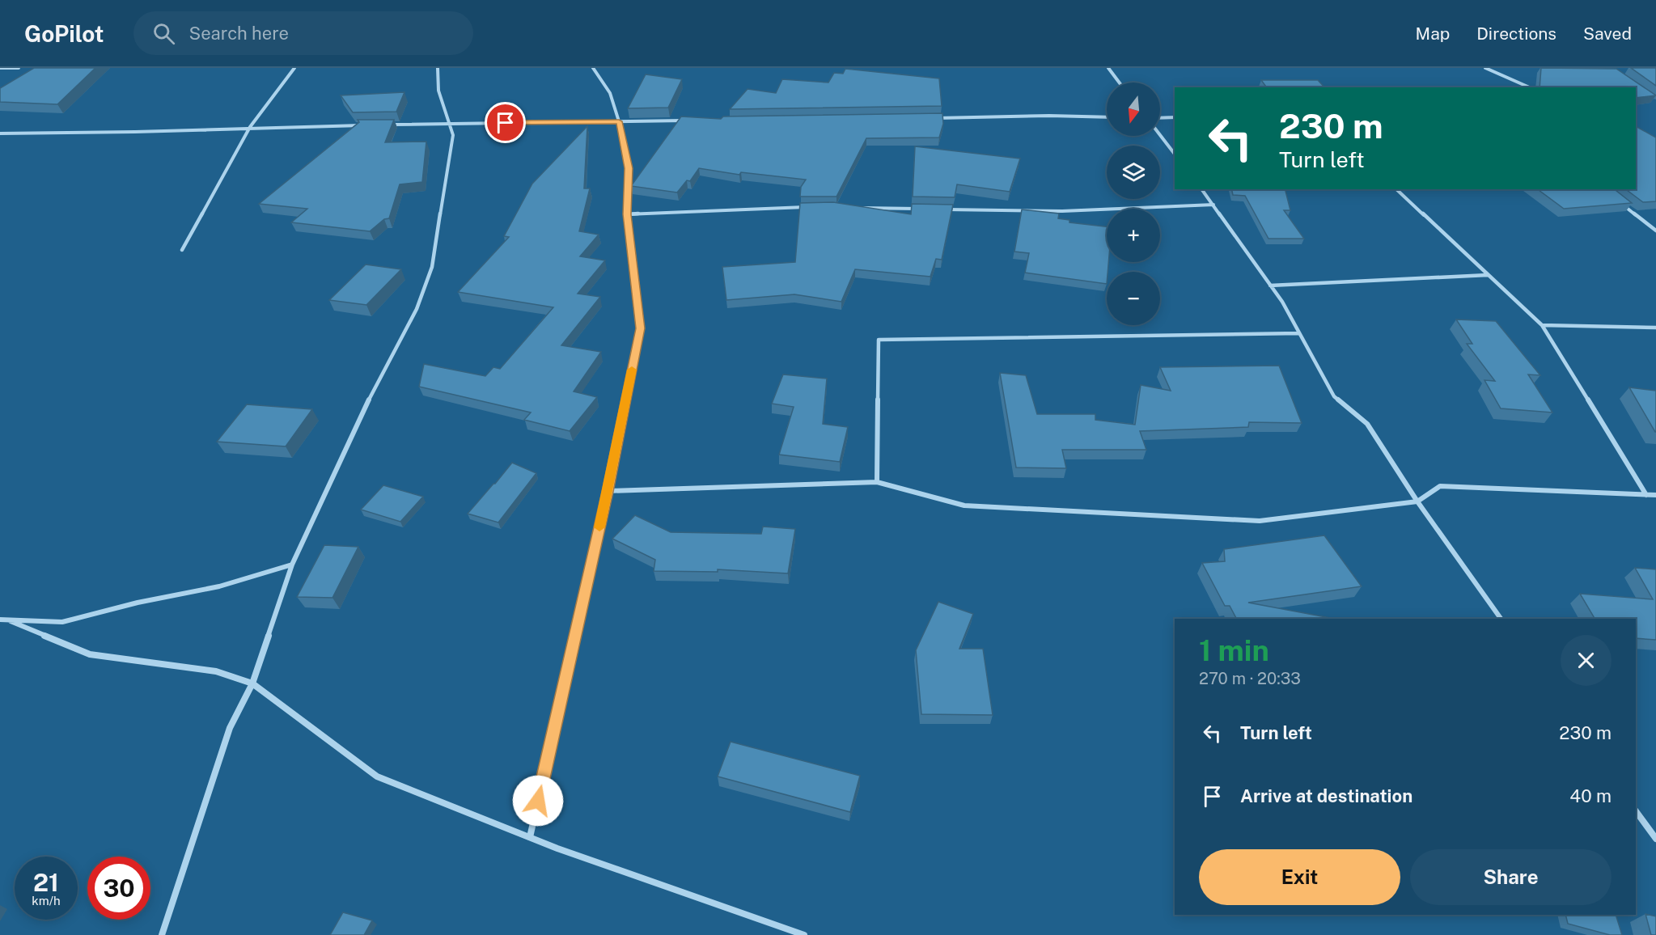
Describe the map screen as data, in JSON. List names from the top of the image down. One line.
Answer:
{"north":"bottom","page":{"header":"GoPilot","search":"Search here","nav":["Map","Directions","Saved"],"map_buttons":["+","−"],"turn":["230 m","Turn left"],"heading":["1 min","270 m · 20:33"],"list":[{"name":"Turn left","value":"230 m"},{"name":"Arrive at destination","value":"40 m"}],"buttons":["Exit","Share"],"speed":"21 km/h","limit":"30"}}
